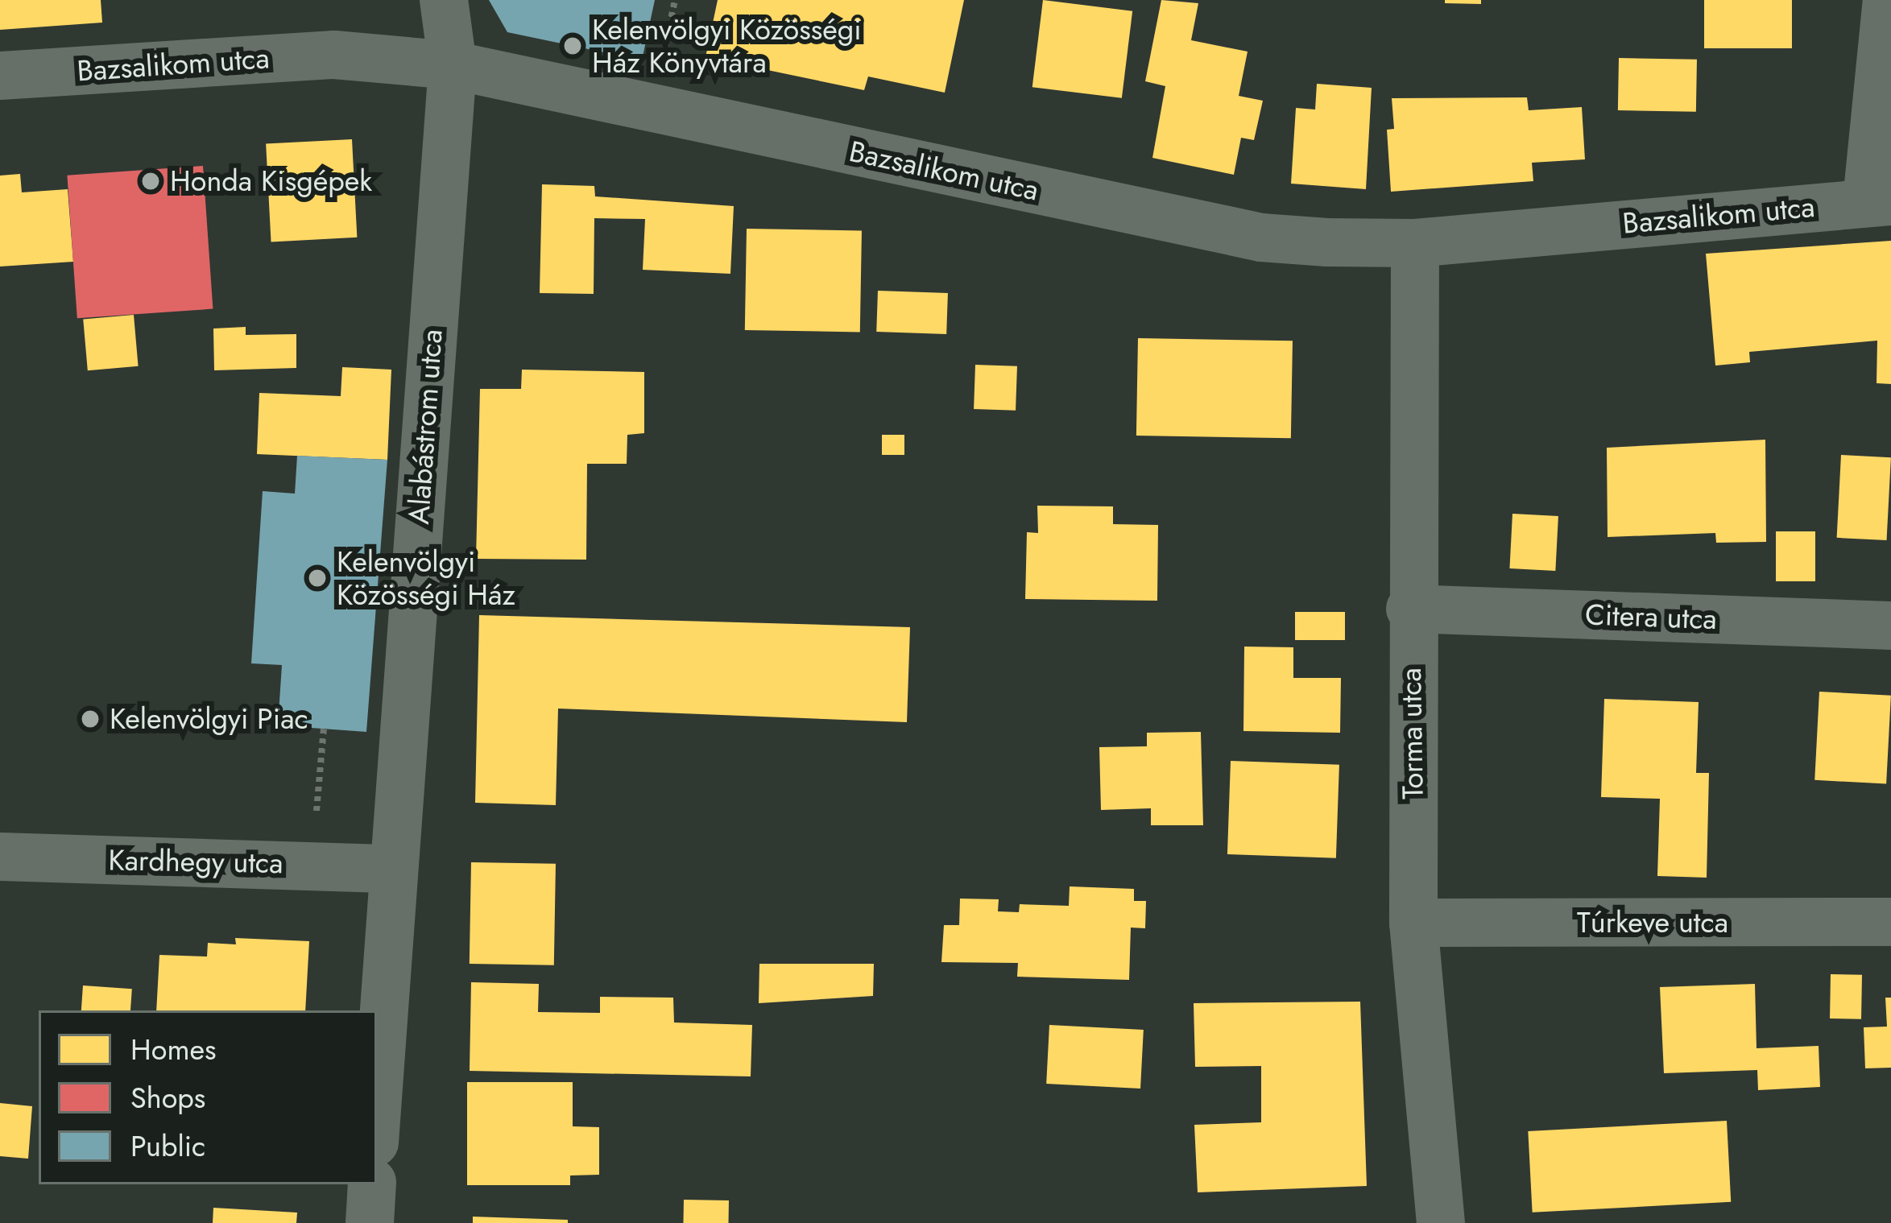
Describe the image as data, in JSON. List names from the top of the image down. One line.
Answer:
{"streets":{"street":["Bazsalikom utca","Alabástrom utca","Citera utca","Torma utca","Kardhegy utca","Túrkeve utca"]},"crossings":[["Bazsalikom utca","Alabástrom utca"],["Bazsalikom utca","Torma utca"],["Alabástrom utca","Kardhegy utca"],["Citera utca","Torma utca"],["Torma utca","Túrkeve utca"]],"places":["Kelenvölgyi Közösségi Ház Könyvtára","Honda Kisgépek","Kelenvölgyi Közösségi Ház","Kelenvölgyi Piac"],"legend":["Homes","Shops","Public"]}
